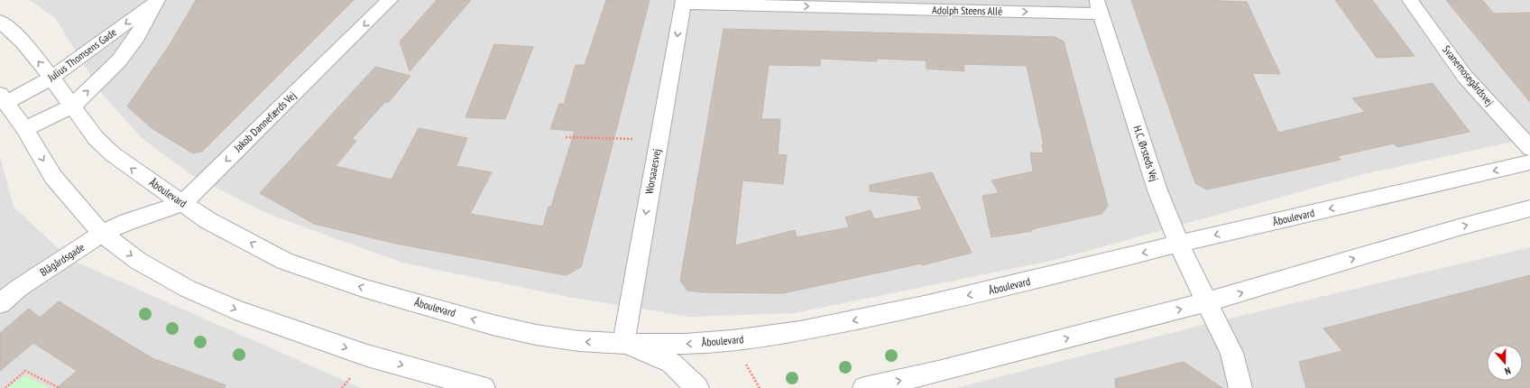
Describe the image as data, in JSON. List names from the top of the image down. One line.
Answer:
{"streets":{"street":["Adolph Steens Allé","Julius Thomsens Gade","Svanemosegårdsvej","Jakob Dannefærds Vej","H.C. Ørsteds Vej","Worsaaesvej","Åboulevard","Blågårdsgade"]},"crossings":[["Adolph Steens Allé","H.C. Ørsteds Vej"],["Adolph Steens Allé","Worsaaesvej"],["Julius Thomsens Gade","Åboulevard"],["Jakob Dannefærds Vej","Åboulevard"],["Jakob Dannefærds Vej","Blågårdsgade"],["H.C. Ørsteds Vej","Åboulevard"],["Worsaaesvej","Åboulevard"]],"one_way":["Adolph Steens Allé","Jakob Dannefærds Vej","Worsaaesvej"],"north":"bottom"}
